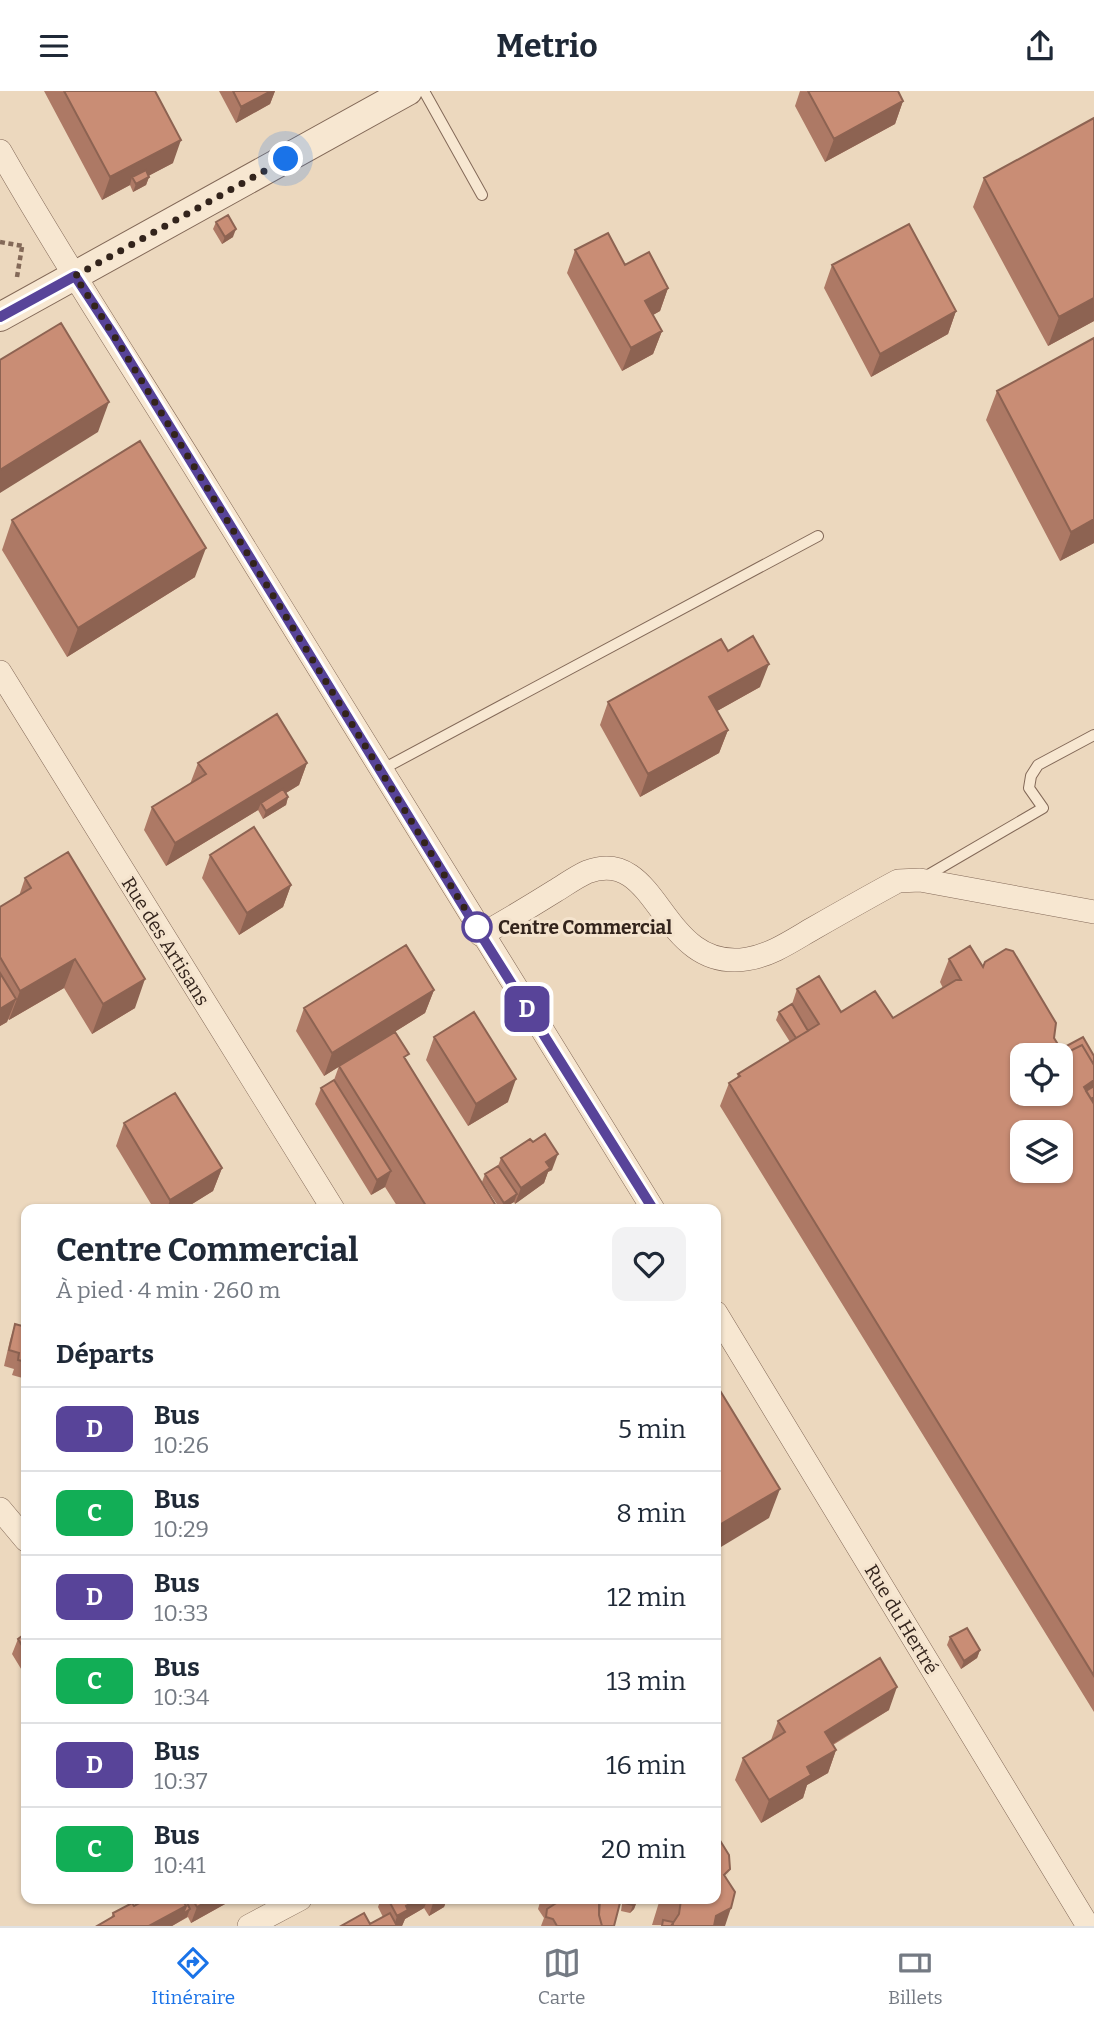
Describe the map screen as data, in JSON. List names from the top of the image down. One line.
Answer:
{"streets":{"street":["Rue des Artisans","Rue du Hertré"]},"places":["Centre Commercial"],"lines":["bus line D"],"page":{"header":"Metrio","on_map":"D","heading":[["Centre Commercial","À pied · 4 min · 260 m"],"Départs"],"list":[{"mark":"D","name":"Bus","note":"10:26","value":"5 min"},{"mark":"C","name":"Bus","note":"10:29","value":"8 min"},{"mark":"D","name":"Bus","note":"10:33","value":"12 min"},{"mark":"C","name":"Bus","note":"10:34","value":"13 min"},{"mark":"D","name":"Bus","note":"10:37","value":"16 min"},{"mark":"C","name":"Bus","note":"10:41","value":"20 min"}],"tabs":["Itinéraire","Carte","Billets"]}}
